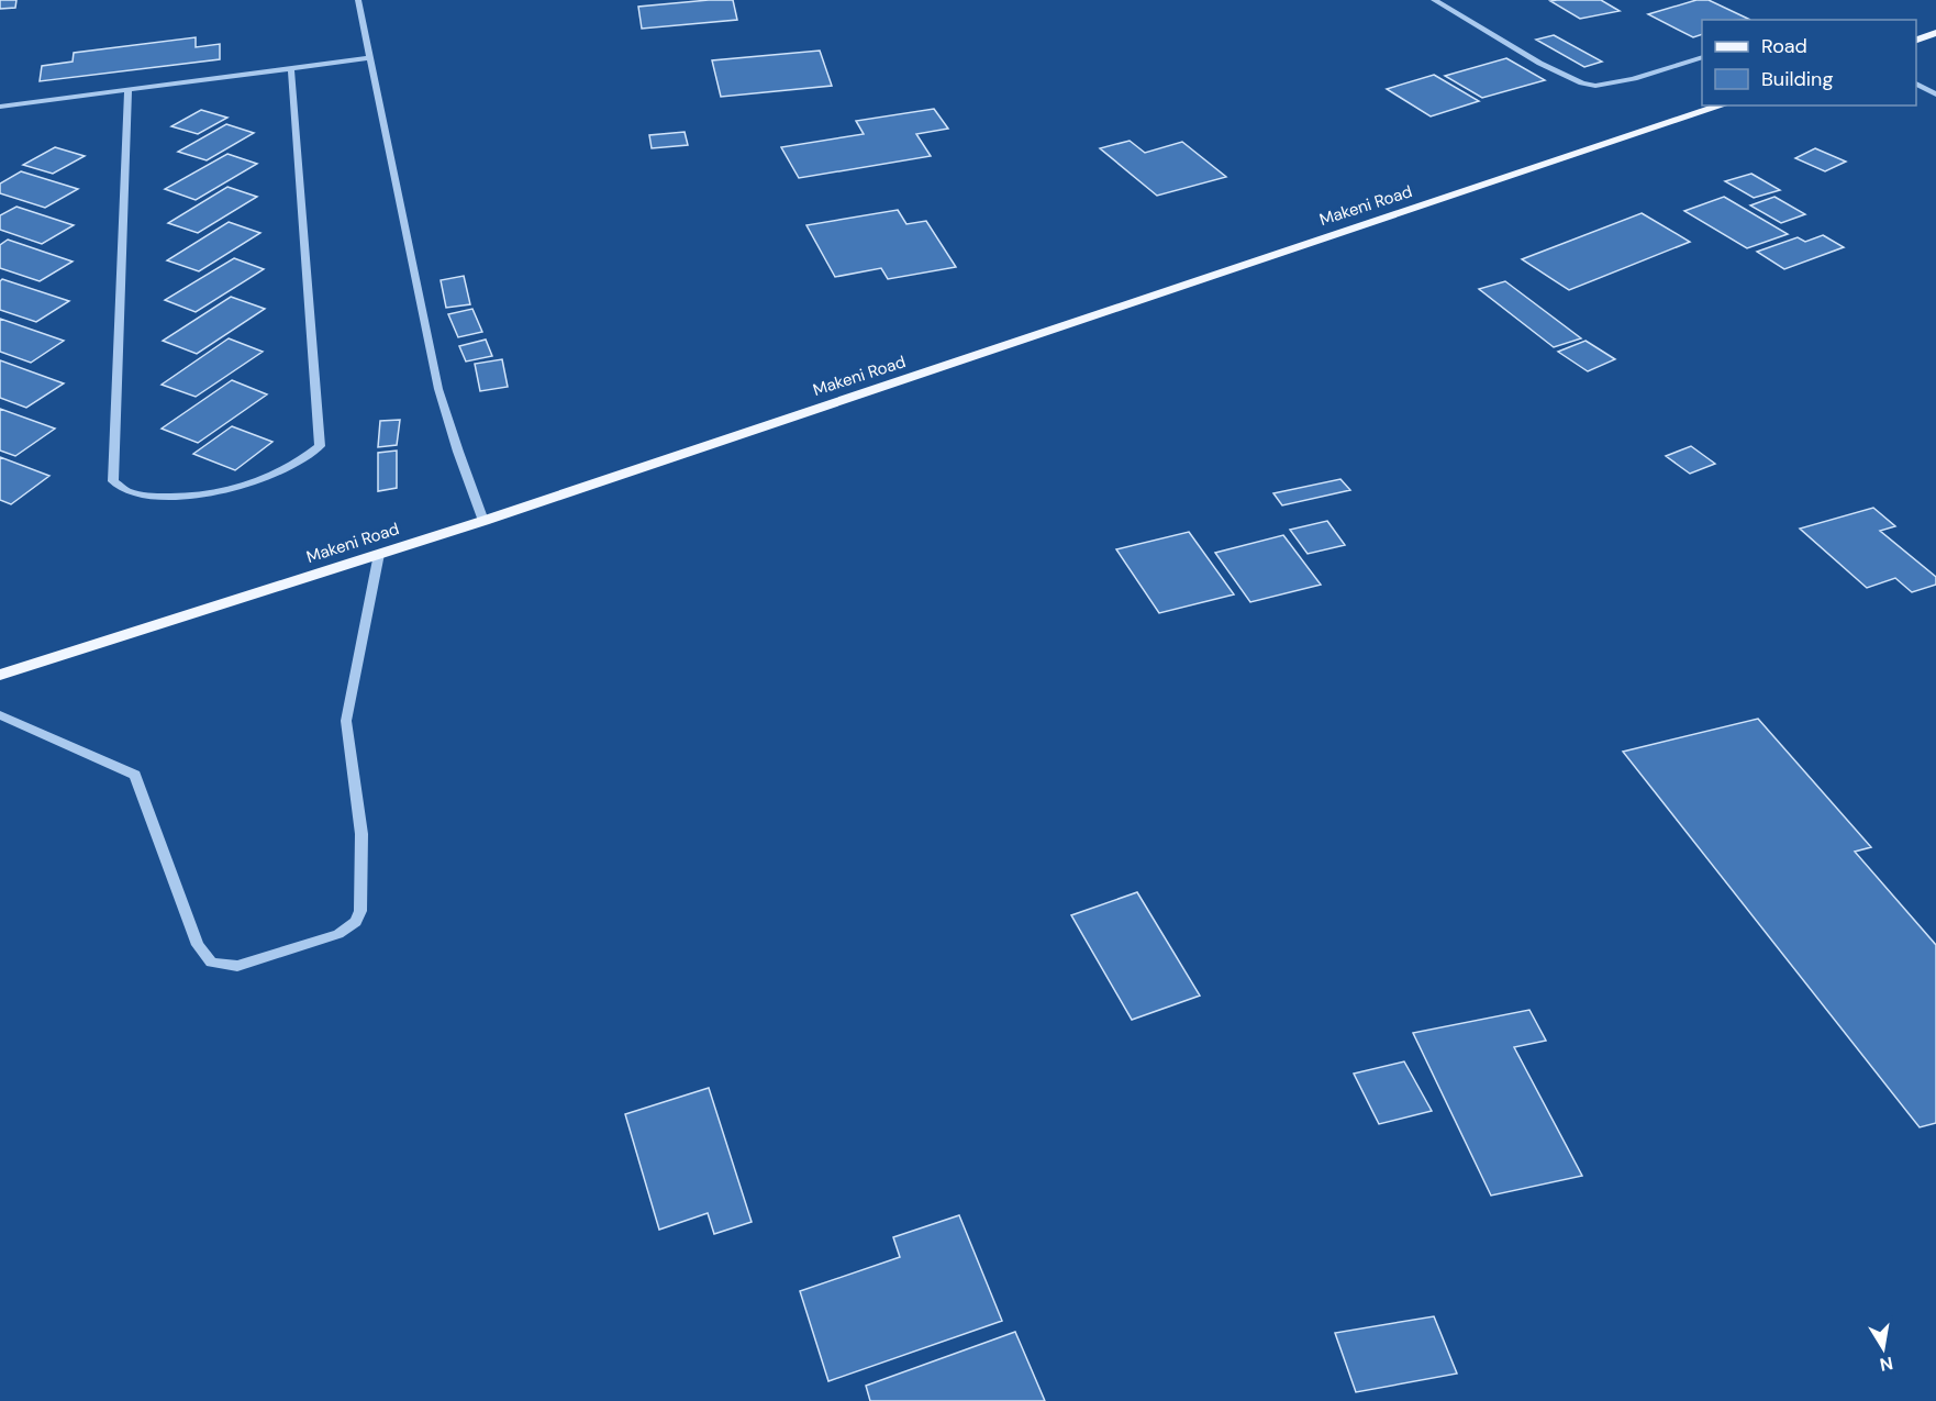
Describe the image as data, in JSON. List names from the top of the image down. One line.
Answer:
{"streets":{"main road":["Makeni Road"]},"legend":["Road","Building"],"north":"bottom"}
